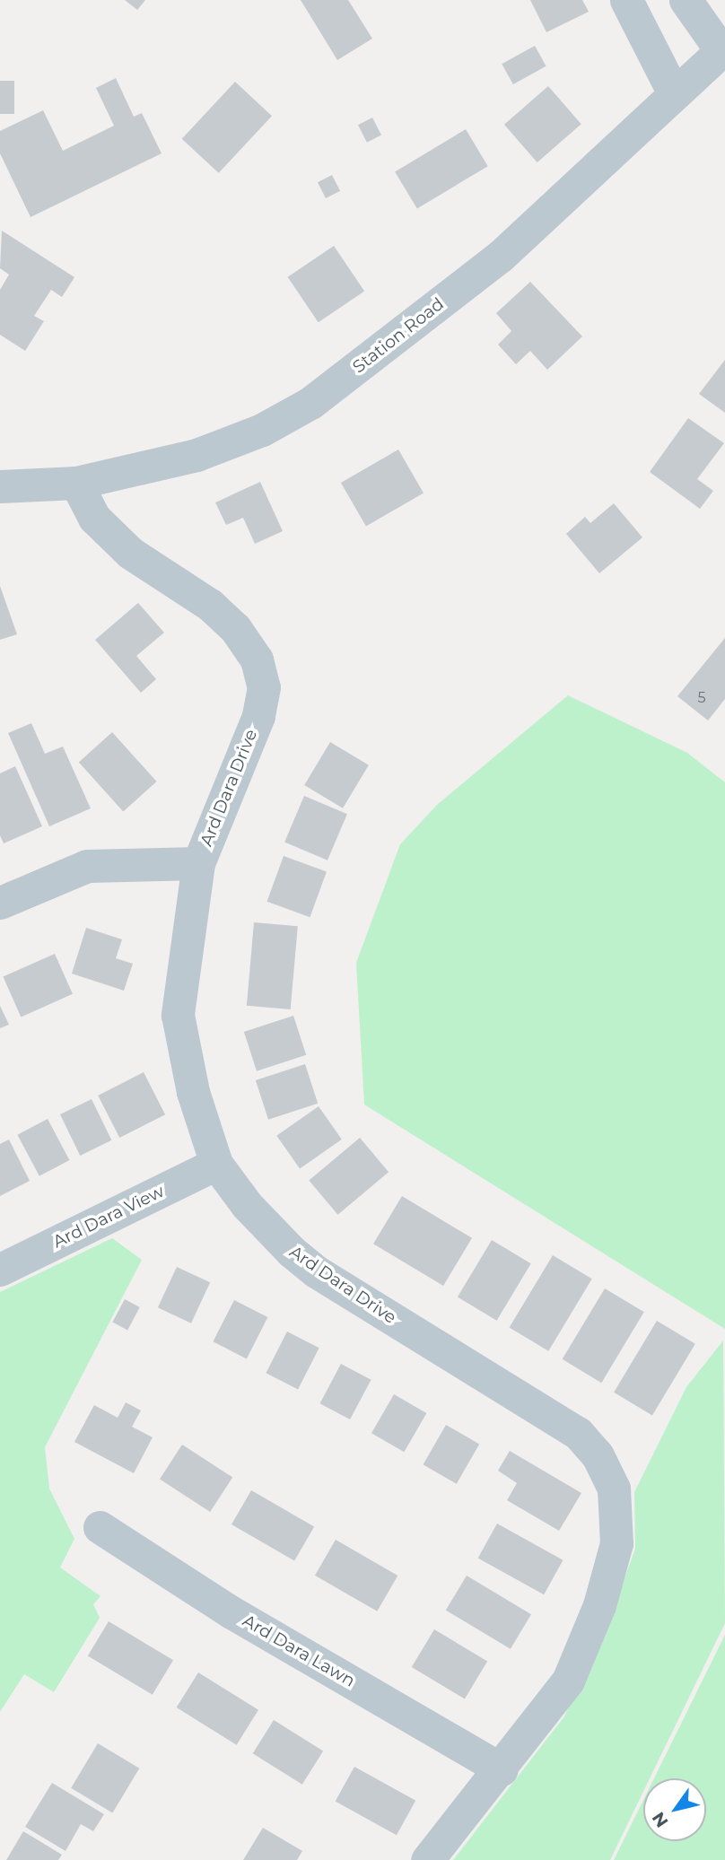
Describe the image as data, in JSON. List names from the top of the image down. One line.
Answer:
{"streets":{"street":["Station Road","Ard Dara Drive","Ard Dara View","Ard Dara Lawn"]},"crossings":[["Station Road","Ard Dara Drive"],["Ard Dara Drive","Ard Dara View"],["Ard Dara Drive","Ard Dara Lawn"]],"house_numbers":["5"],"north":"bottom left"}
